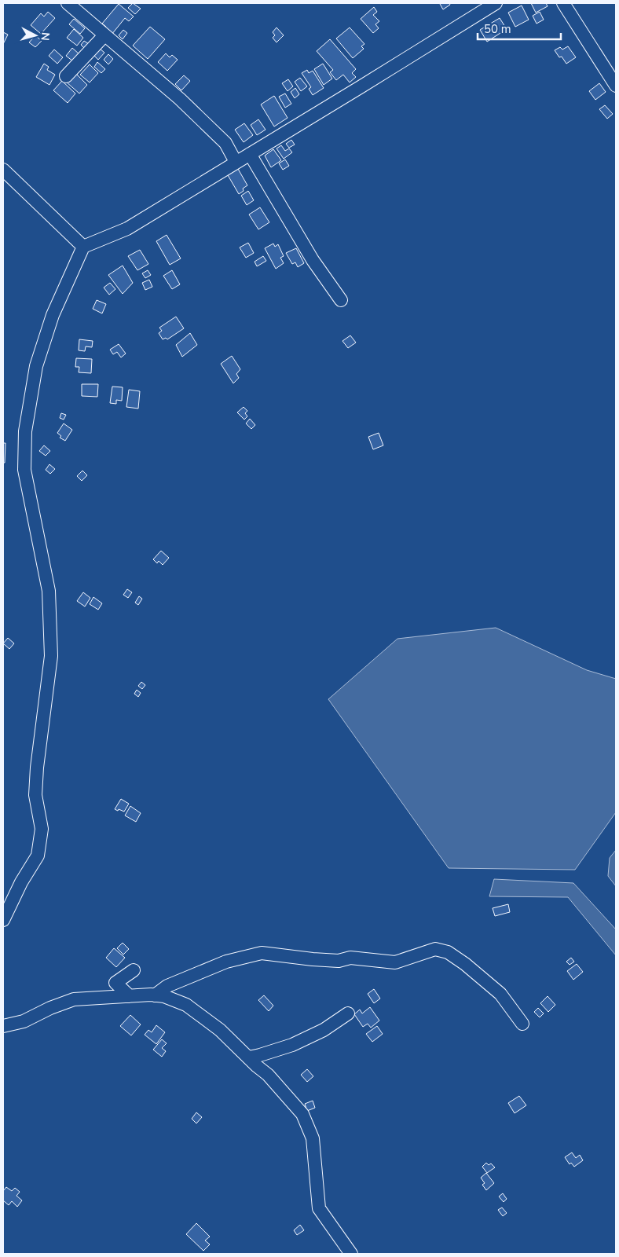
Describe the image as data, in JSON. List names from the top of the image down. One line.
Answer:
{"scale_bar":"50 m","north":"right"}
